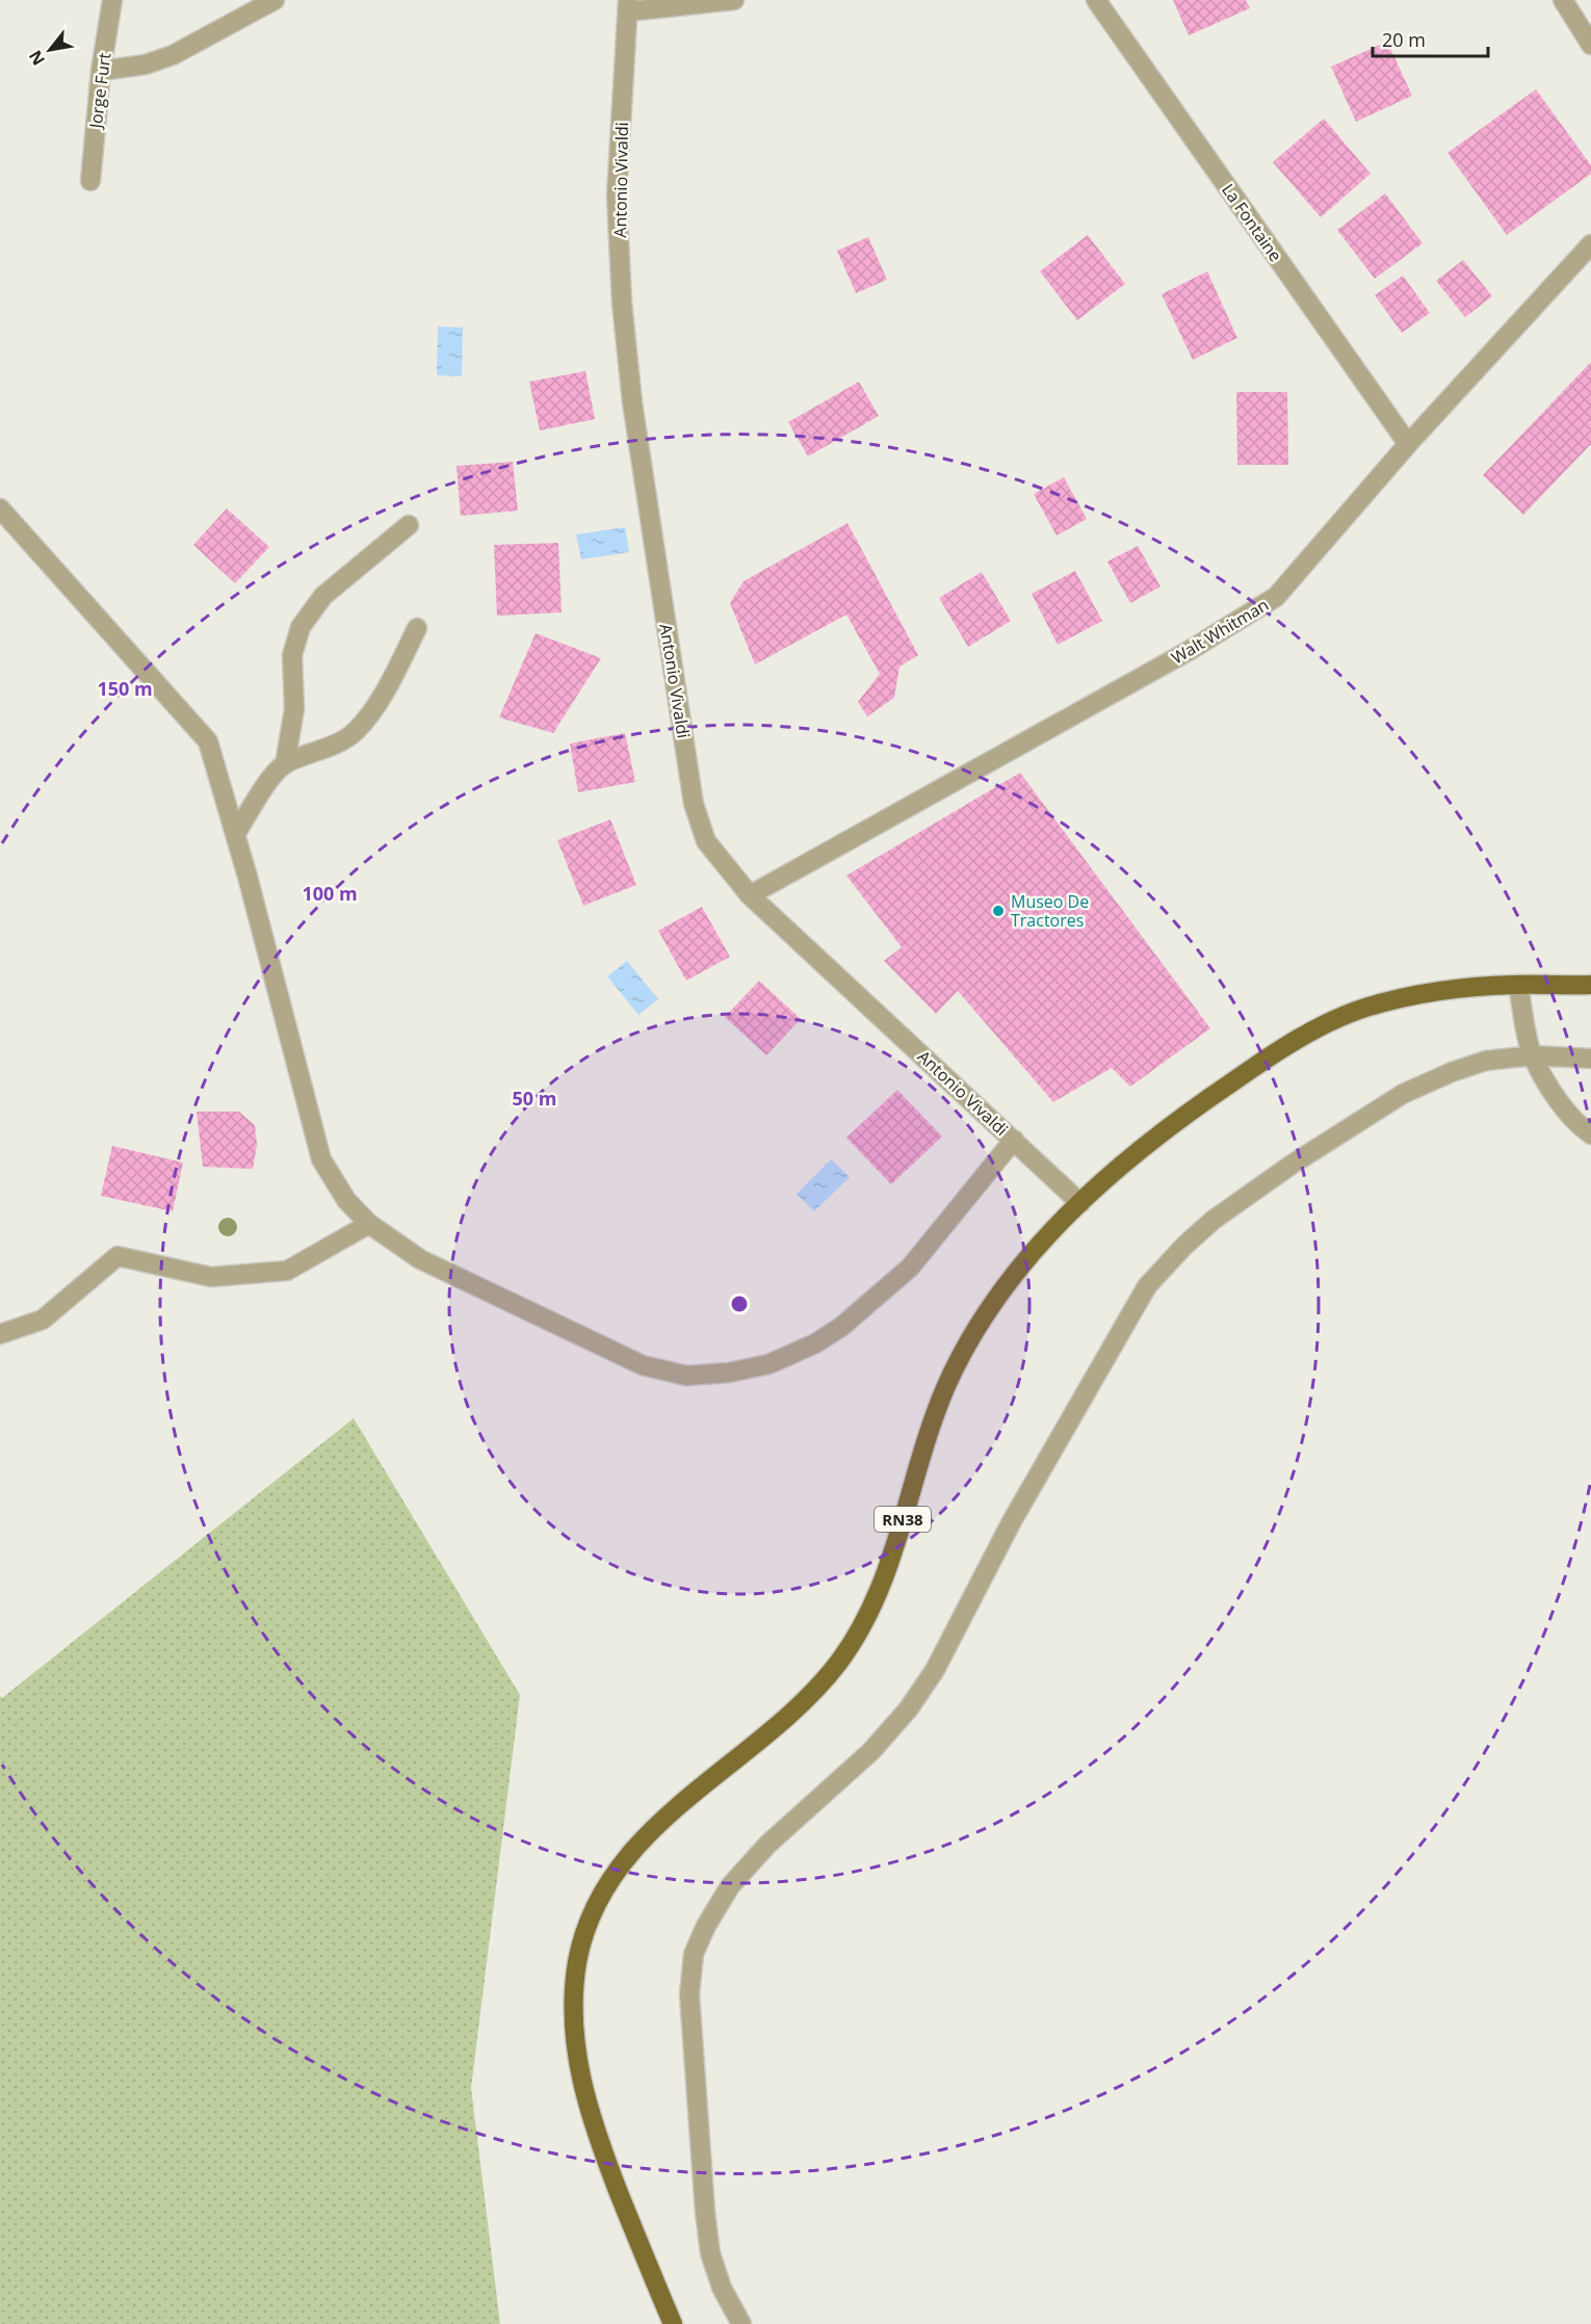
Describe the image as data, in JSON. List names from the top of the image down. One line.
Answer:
{"streets":{"main road":["RN38"],"street":["Jorge Furt","Antonio Vivaldi","La Fontaine","Walt Whitman"]},"crossings":[["Antonio Vivaldi","Walt Whitman"],["Antonio Vivaldi","RN38"],["La Fontaine","Walt Whitman"]],"places":["Museo De Tractores"],"scale_bar":"20 m","north":"bottom left","rings":["150 m","100 m","50 m"]}
